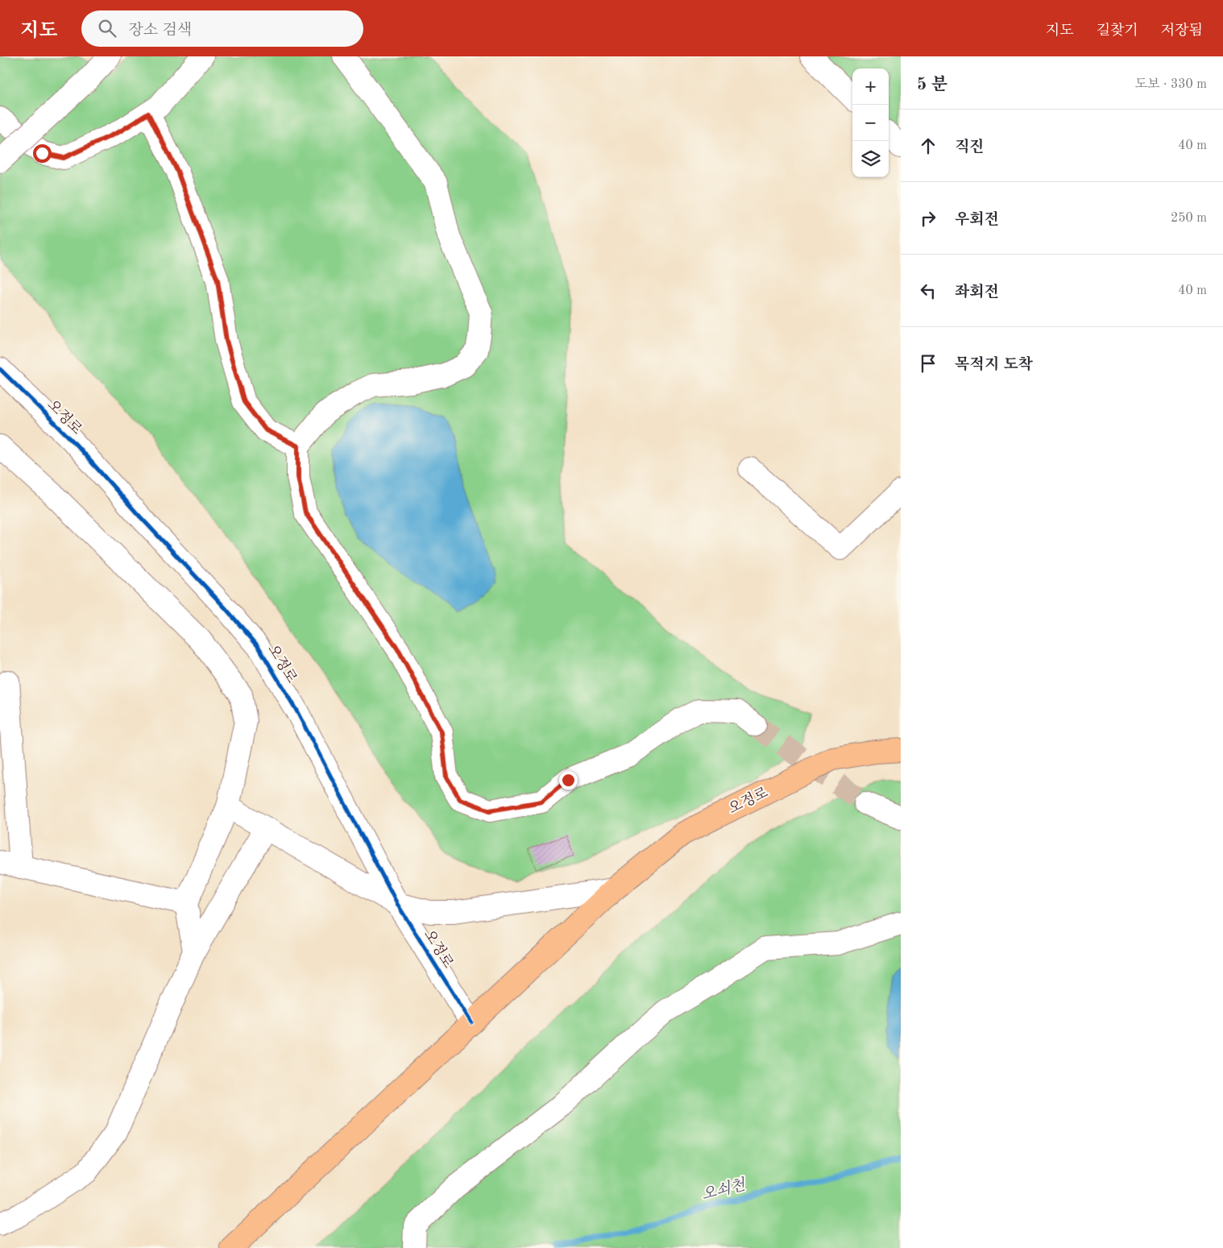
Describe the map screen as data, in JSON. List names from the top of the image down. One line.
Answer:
{"streets":{"main road":["오정로"]},"water":["오쇠천"],"page":{"header":"지도","search":"장소 검색","nav":["지도","길찾기","저장됨"],"heading":["5 분","도보 · 330 m"],"map_buttons":["+","−"],"list":[["직진","40 m"],["우회전","250 m"],["좌회전","40 m"],"목적지 도착"]}}
